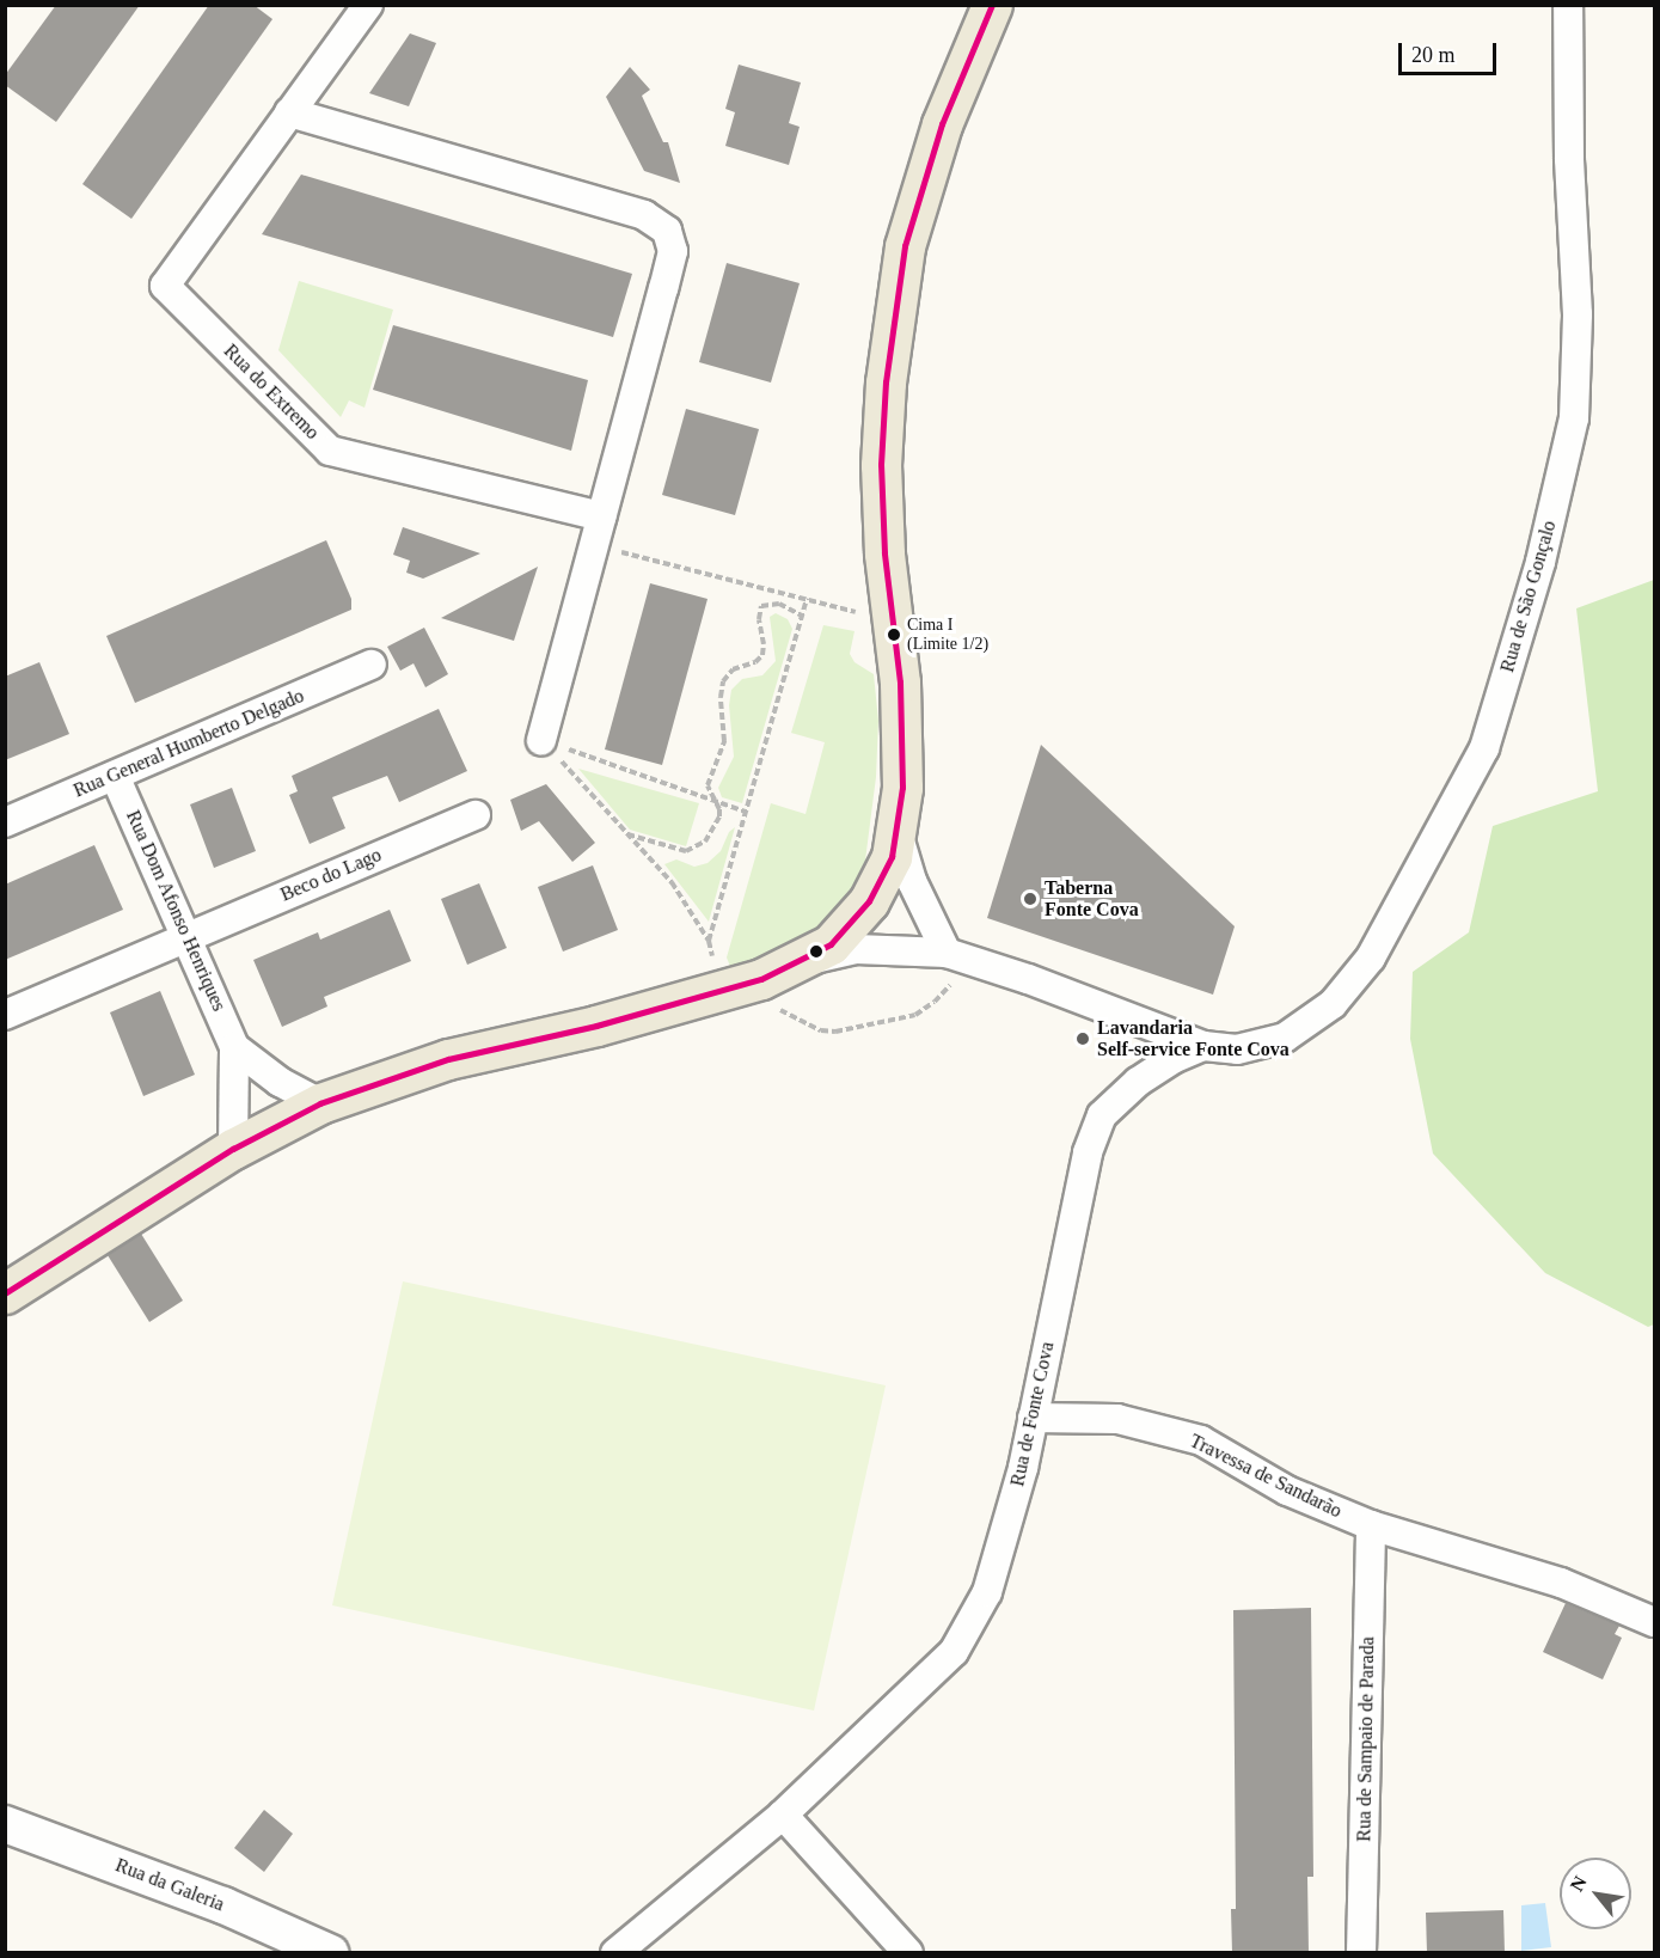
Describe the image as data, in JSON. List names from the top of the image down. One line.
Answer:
{"streets":{"street":["Rua do Extremo","Rua de São Gonçalo","Rua General Humberto Delgado","Beco do Lago","Rua Dom Afonso Henriques","Rua de Fonte Cova","Travessa de Sandarão","Rua de Sampaio de Parada","Rua da Galeria"]},"crossings":[["Rua de São Gonçalo","Rua de Fonte Cova"],["Rua General Humberto Delgado","Rua Dom Afonso Henriques"],["Beco do Lago","Rua Dom Afonso Henriques"],["Rua de Fonte Cova","Travessa de Sandarão"],["Travessa de Sandarão","Rua de Sampaio de Parada"]],"places":["Cima I (Limite 1/2)","Taberna Fonte Cova","Lavandaria Self-service Fonte Cova"],"scale_bar":"20 m","north":"top left"}
